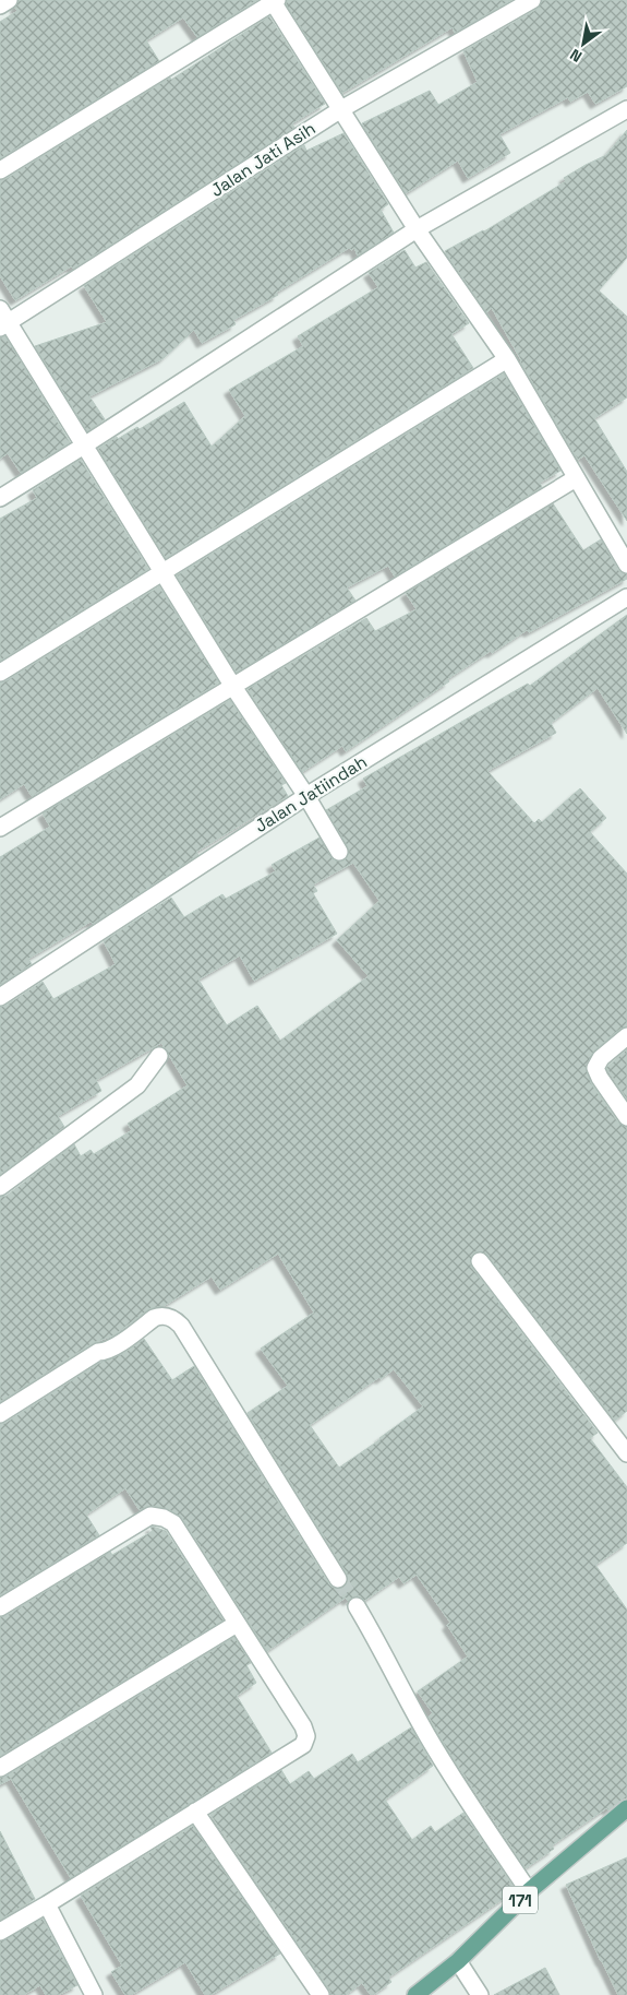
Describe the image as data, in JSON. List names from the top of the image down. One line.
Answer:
{"streets":{"main road":["171"],"street":["Jalan Jati Asih","Jalan Jatiindah"]},"north":"bottom left"}
